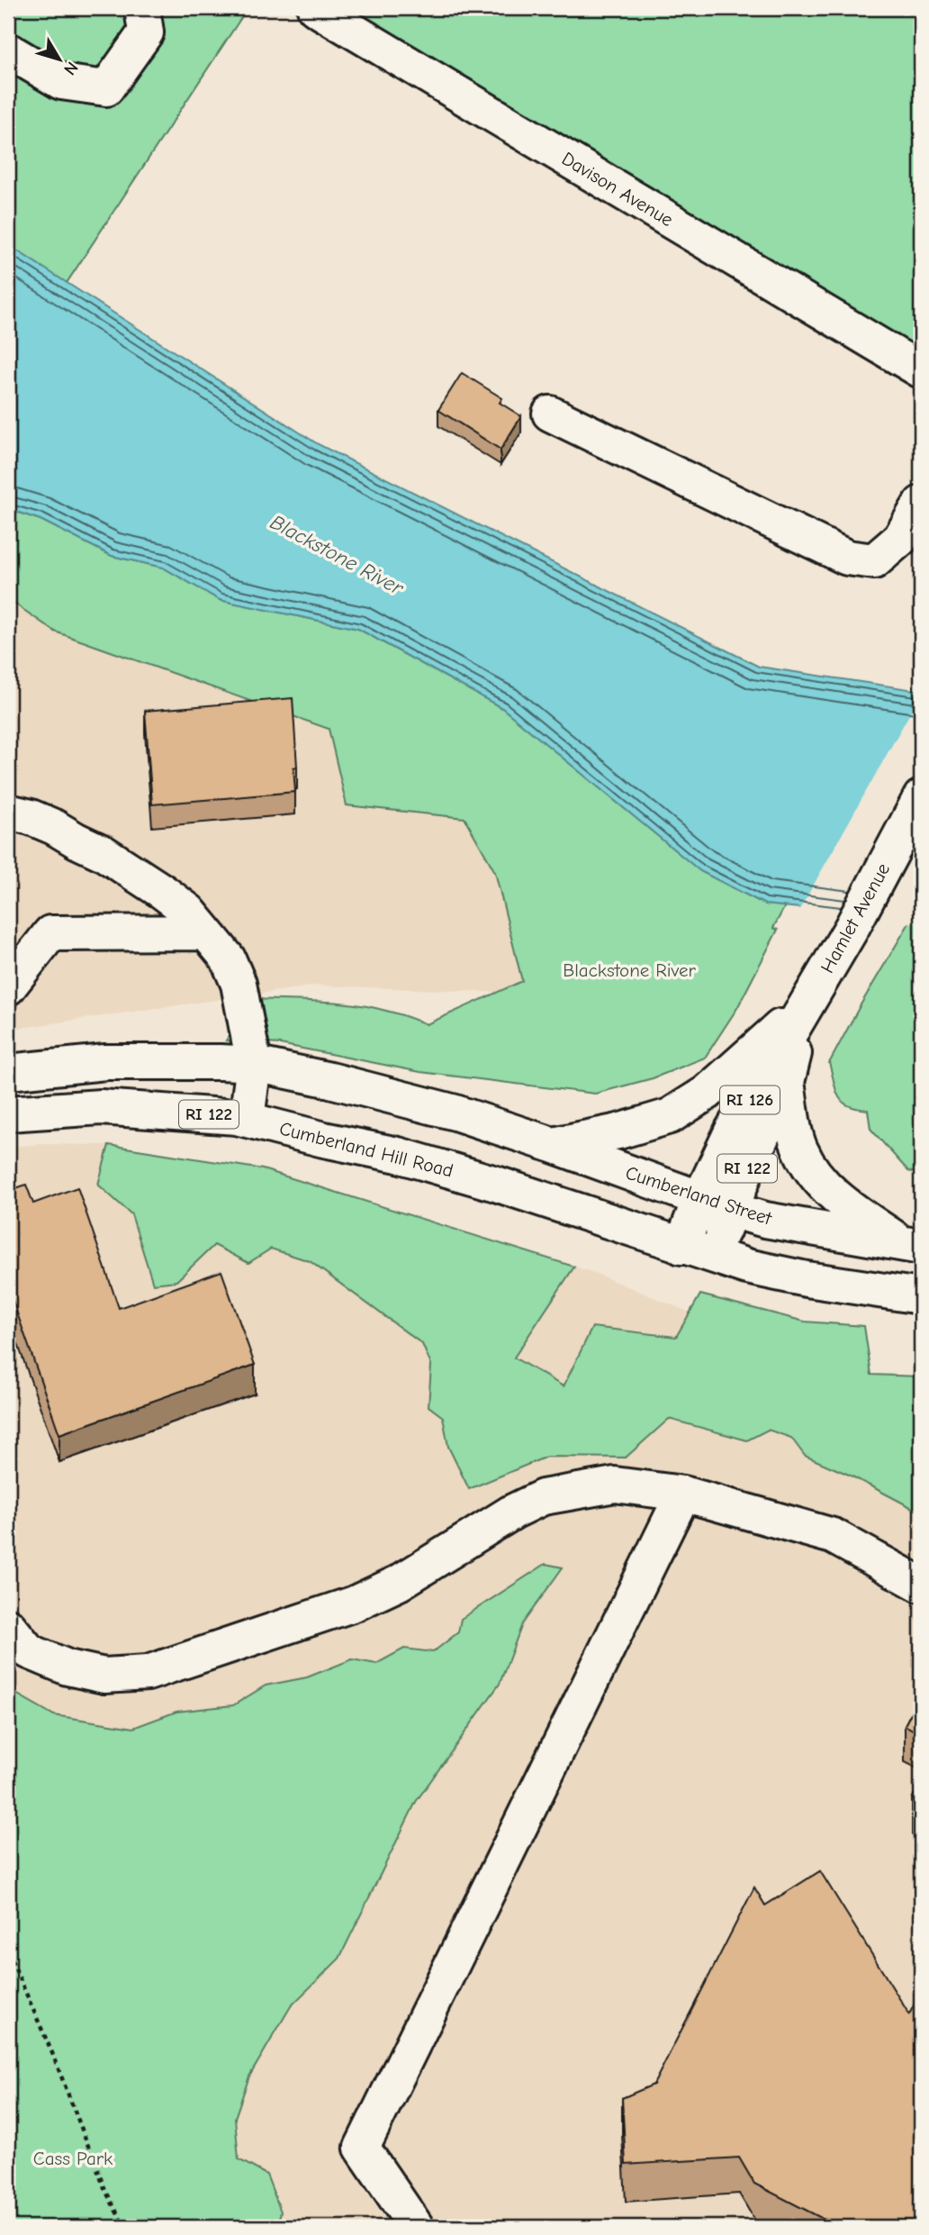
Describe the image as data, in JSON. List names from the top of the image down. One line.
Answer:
{"streets":{"main road":["Davison Avenue","Hamlet Avenue","RI 126","RI 122","Cumberland Hill Road","Cumberland Street"]},"crossings":[["Hamlet Avenue","Cumberland Hill Road"],["Hamlet Avenue","Cumberland Street"]],"water":["Blackstone River"],"parks":["Blackstone River","Cass Park"],"north":"bottom right"}
